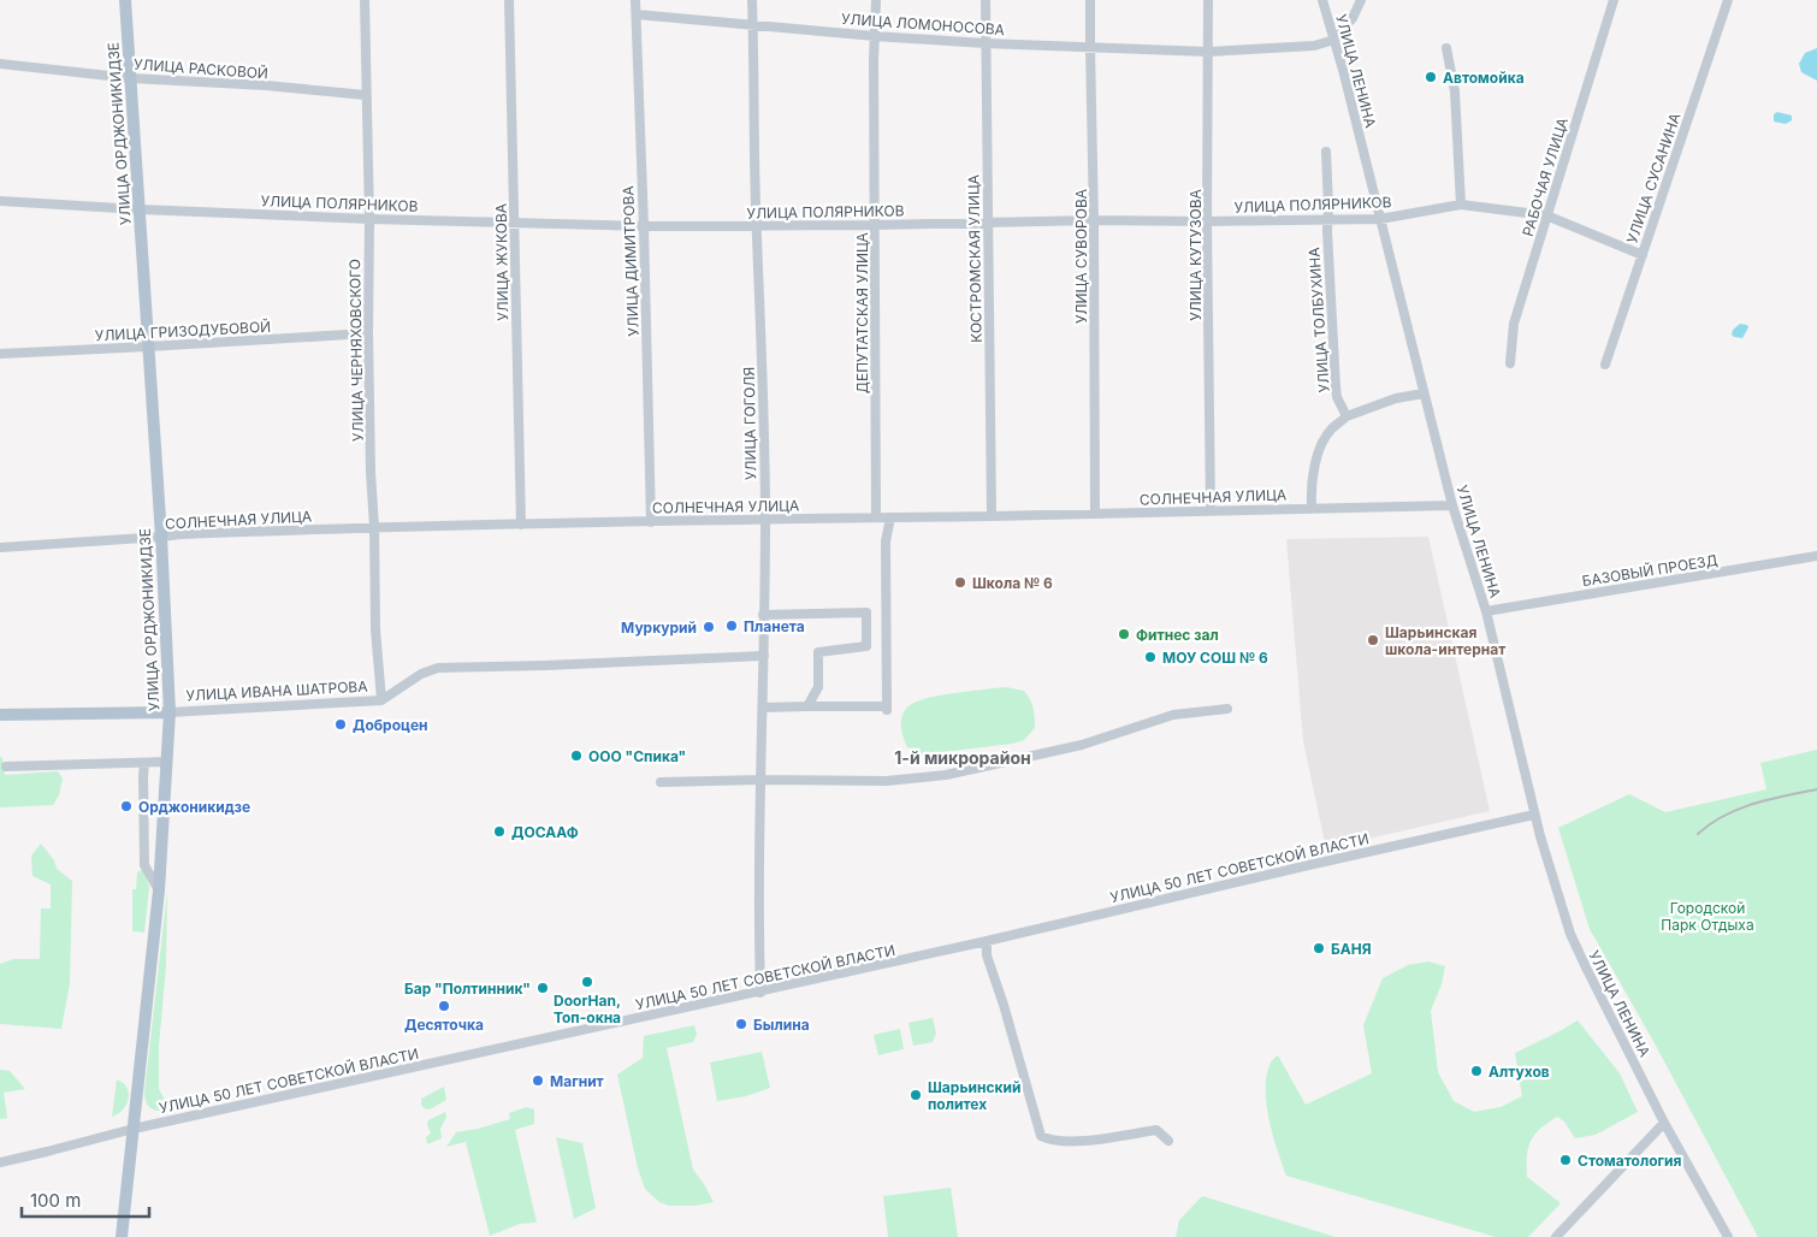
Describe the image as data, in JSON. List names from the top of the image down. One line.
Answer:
{"streets":{"main road":["УЛИЦА ОРДЖОНИКИДЗЕ","УЛИЦА ИВАНА ШАТРОВА"],"street":["УЛИЦА ЛОМОНОСОВА","УЛИЦА РАСКОВОЙ","УЛИЦА ЛЕНИНА","РАБОЧАЯ УЛИЦА","УЛИЦА СУСАНИНА","УЛИЦА ПОЛЯРНИКОВ","УЛИЦА КУТУЗОВА","УЛИЦА СУВОРОВА","КОСТРОМСКАЯ УЛИЦА","УЛИЦА ДИМИТРОВА","УЛИЦА ЖУКОВА","ДЕПУТАТСКАЯ УЛИЦА","УЛИЦА ТОЛБУХИНА","УЛИЦА ГРИЗОДУБОВОЙ","УЛИЦА ЧЕРНЯХОВСКОГО","УЛИЦА ГОГОЛЯ","СОЛНЕЧНАЯ УЛИЦА","БАЗОВЫЙ ПРОЕЗД","УЛИЦА 50 ЛЕТ СОВЕТСКОЙ ВЛАСТИ"]},"crossings":[["УЛИЦА ЛОМОНОСОВА","УЛИЦА ЛЕНИНА"],["УЛИЦА ЛОМОНОСОВА","УЛИЦА КУТУЗОВА"],["УЛИЦА ЛОМОНОСОВА","УЛИЦА СУВОРОВА"],["УЛИЦА ЛОМОНОСОВА","КОСТРОМСКАЯ УЛИЦА"],["УЛИЦА ЛОМОНОСОВА","УЛИЦА ДИМИТРОВА"],["УЛИЦА ЛОМОНОСОВА","ДЕПУТАТСКАЯ УЛИЦА"],["УЛИЦА ЛОМОНОСОВА","УЛИЦА ГОГОЛЯ"],["УЛИЦА РАСКОВОЙ","УЛИЦА ОРДЖОНИКИДЗЕ"],["УЛИЦА РАСКОВОЙ","УЛИЦА ЧЕРНЯХОВСКОГО"],["УЛИЦА ЛЕНИНА","УЛИЦА ПОЛЯРНИКОВ"],["УЛИЦА ЛЕНИНА","СОЛНЕЧНАЯ УЛИЦА"],["УЛИЦА ЛЕНИНА","БАЗОВЫЙ ПРОЕЗД"],["УЛИЦА ЛЕНИНА","УЛИЦА 50 ЛЕТ СОВЕТСКОЙ ВЛАСТИ"],["УЛИЦА ОРДЖОНИКИДЗЕ","УЛИЦА ПОЛЯРНИКОВ"],["УЛИЦА ОРДЖОНИКИДЗЕ","УЛИЦА ГРИЗОДУБОВОЙ"],["УЛИЦА ОРДЖОНИКИДЗЕ","СОЛНЕЧНАЯ УЛИЦА"],["УЛИЦА ОРДЖОНИКИДЗЕ","УЛИЦА ИВАНА ШАТРОВА"],["УЛИЦА ОРДЖОНИКИДЗЕ","УЛИЦА 50 ЛЕТ СОВЕТСКОЙ ВЛАСТИ"],["РАБОЧАЯ УЛИЦА","УЛИЦА ПОЛЯРНИКОВ"],["УЛИЦА СУСАНИНА","УЛИЦА ПОЛЯРНИКОВ"],["УЛИЦА ПОЛЯРНИКОВ","УЛИЦА КУТУЗОВА"],["УЛИЦА ПОЛЯРНИКОВ","УЛИЦА СУВОРОВА"],["УЛИЦА ПОЛЯРНИКОВ","КОСТРОМСКАЯ УЛИЦА"],["УЛИЦА ПОЛЯРНИКОВ","УЛИЦА ДИМИТРОВА"],["УЛИЦА ПОЛЯРНИКОВ","УЛИЦА ЖУКОВА"],["УЛИЦА ПОЛЯРНИКОВ","ДЕПУТАТСКАЯ УЛИЦА"],["УЛИЦА ПОЛЯРНИКОВ","УЛИЦА ТОЛБУХИНА"],["УЛИЦА ПОЛЯРНИКОВ","УЛИЦА ЧЕРНЯХОВСКОГО"],["УЛИЦА ПОЛЯРНИКОВ","УЛИЦА ГОГОЛЯ"],["УЛИЦА КУТУЗОВА","СОЛНЕЧНАЯ УЛИЦА"],["УЛИЦА СУВОРОВА","СОЛНЕЧНАЯ УЛИЦА"],["КОСТРОМСКАЯ УЛИЦА","СОЛНЕЧНАЯ УЛИЦА"],["УЛИЦА ДИМИТРОВА","СОЛНЕЧНАЯ УЛИЦА"],["УЛИЦА ЖУКОВА","СОЛНЕЧНАЯ УЛИЦА"],["ДЕПУТАТСКАЯ УЛИЦА","СОЛНЕЧНАЯ УЛИЦА"],["УЛИЦА ГРИЗОДУБОВОЙ","УЛИЦА ЧЕРНЯХОВСКОГО"],["УЛИЦА ЧЕРНЯХОВСКОГО","СОЛНЕЧНАЯ УЛИЦА"],["УЛИЦА ЧЕРНЯХОВСКОГО","УЛИЦА ИВАНА ШАТРОВА"],["УЛИЦА ГОГОЛЯ","СОЛНЕЧНАЯ УЛИЦА"],["УЛИЦА ГОГОЛЯ","УЛИЦА ИВАНА ШАТРОВА"],["УЛИЦА ГОГОЛЯ","УЛИЦА 50 ЛЕТ СОВЕТСКОЙ ВЛАСТИ"]],"districts":["1-й микрорайон"],"parks":["Городской Парк Отдыха"],"places":["Автомойка","Школа № 6","Планета","Муркурий","Фитнес зал","Шарьинская школа-интернат","МОУ СОШ № 6","Доброцен","ООО \"Спика\"","Орджоникидзе","ДОСААФ","БАНЯ","DoorHan, Топ-окна","Бар \"Полтинник\"","Десяточка","Былина","Алтухов","Магнит","Шарьинский политех","Стоматология"],"scale_bar":"100 m"}
